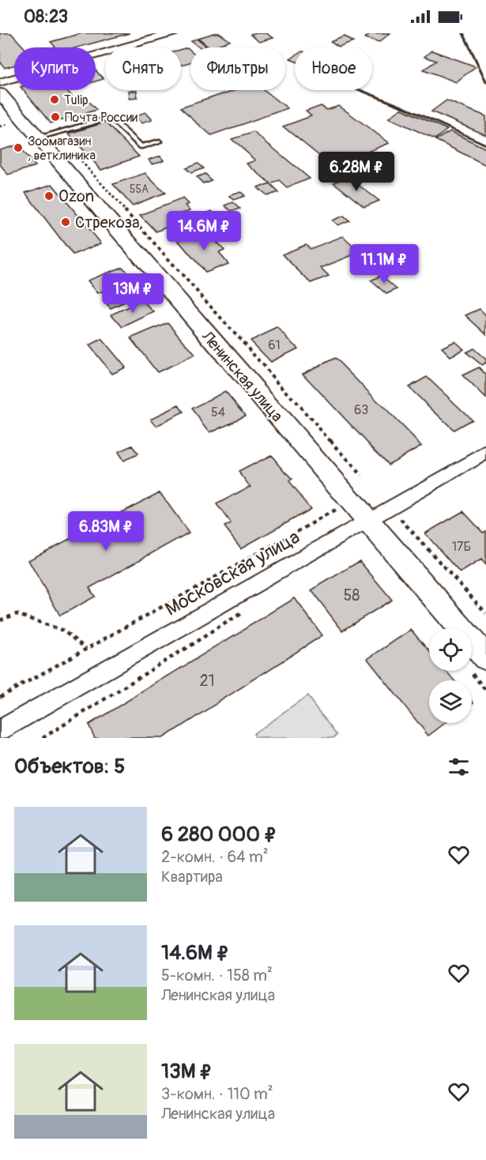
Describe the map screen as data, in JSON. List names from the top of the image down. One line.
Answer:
{"streets":{"main road":["Ленинская улица"],"street":["Московская улица"]},"crossings":[["Ленинская улица","Московская улица"]],"places":["Tulip","Почта России","Зоомагазин , ветклиника","Ozon","Стрекоза"],"house_numbers":["55А","61","63","54","17Б","58","21"],"page":{"status":"08:23","chip":["Купить","Снять","Фильтры","Новое"],"price":["6.28M ₽","14.6M ₽","11.1M ₽","13M ₽","6.83M ₽"],"heading":"Объектов: 5","list":[{"name":"6 280 000 ₽","note":"2-комн. · 64 m² · Квартира"},{"name":"14.6M ₽","note":"5-комн. · 158 m² · Ленинская улица"},{"name":"13M ₽","note":"3-комн. · 110 m² · Ленинская улица"}]}}
